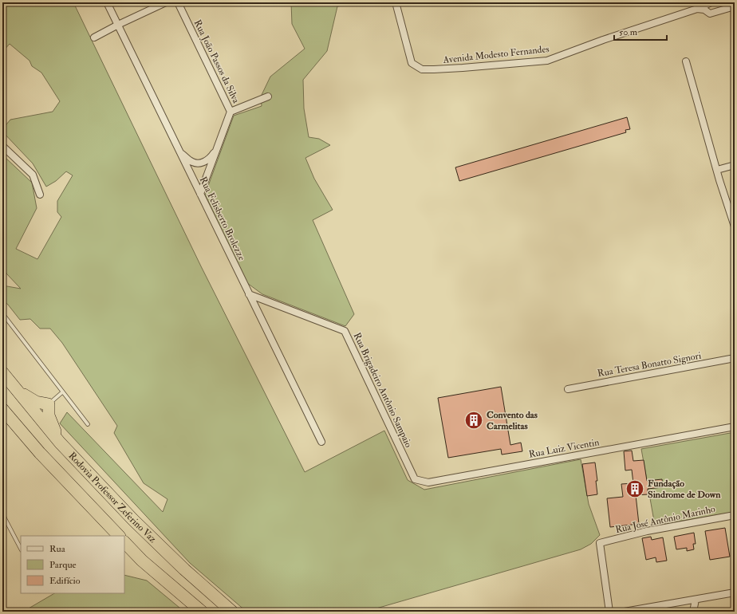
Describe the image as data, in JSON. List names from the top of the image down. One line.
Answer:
{"streets":{"highway":["Rodovia Professor Zeferino Vaz"],"street":["Avenida Modesto Fernandes","Rua João Passos da Silva","Rua Felisberto Brolezze","Rua Teresa Bonatto Signori","Rua Brigadeiro Antônio Sampaio","Rua Luiz Vicentin","Rua José Antônio Marinho"]},"crossings":[["Rua Felisberto Brolezze","Rua Brigadeiro Antônio Sampaio"],["Rua Brigadeiro Antônio Sampaio","Rua Luiz Vicentin"]],"places":{"building":["Convento das Carmelitas","Fundação Sindrome de Down"]},"legend":["Rua","Parque","Edifício"],"scale_bar":"50 m"}
